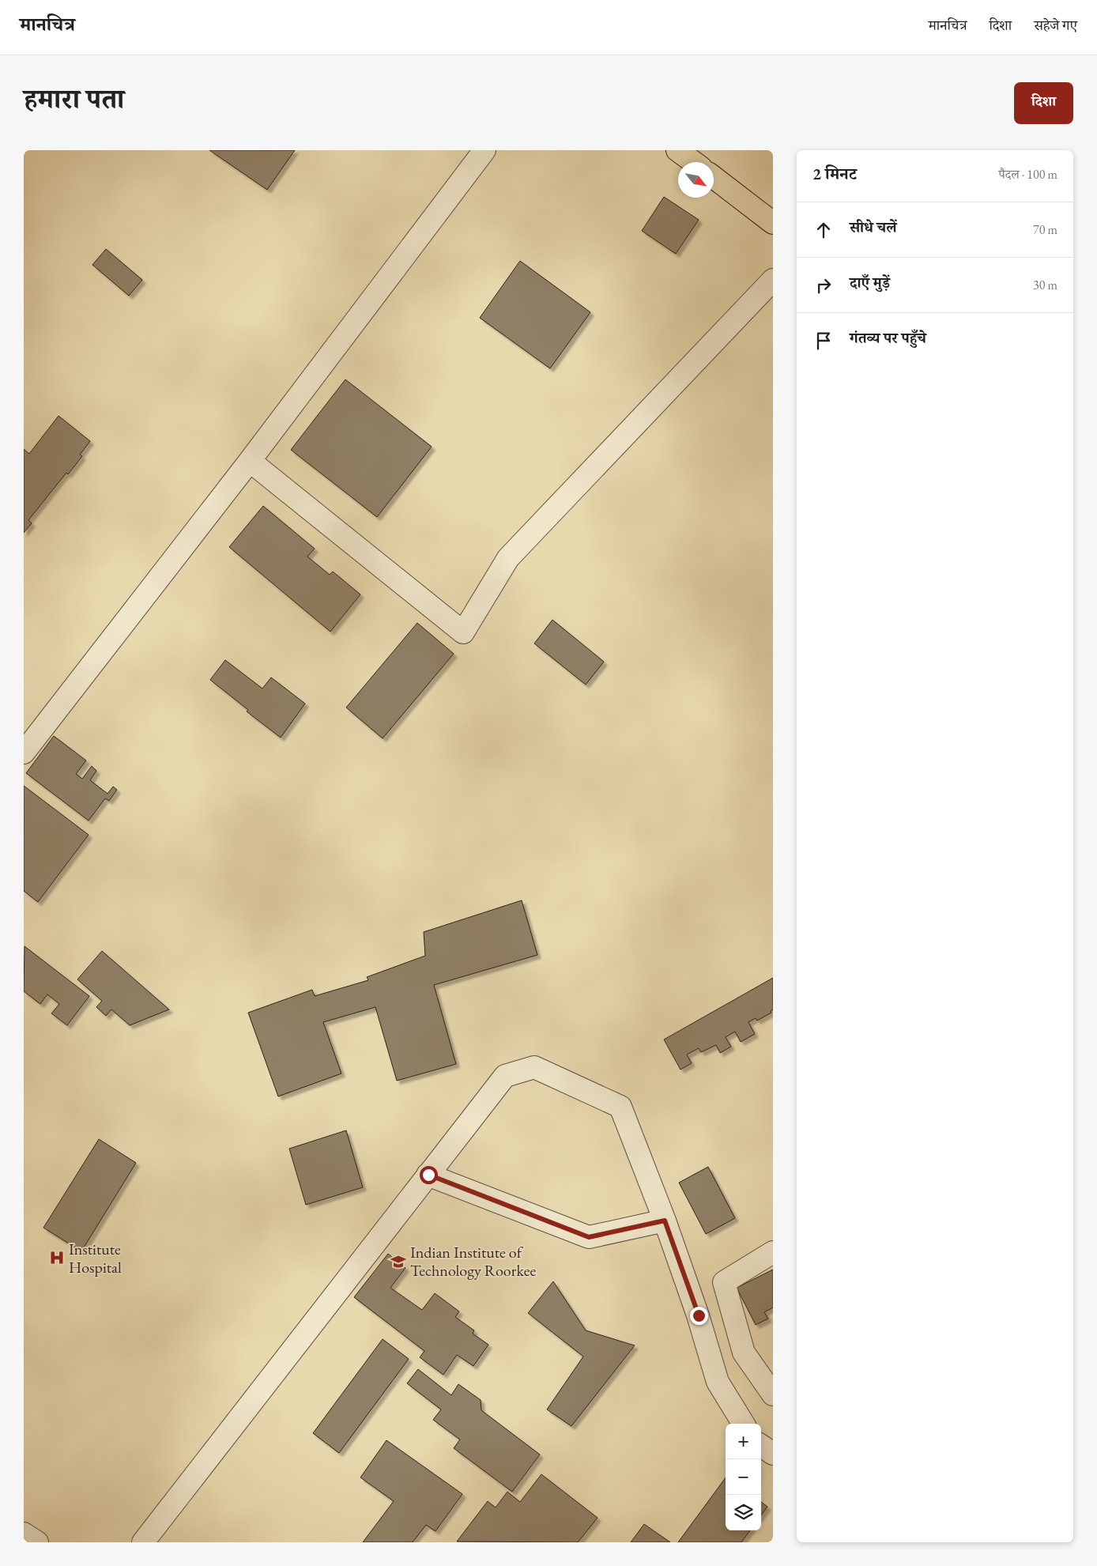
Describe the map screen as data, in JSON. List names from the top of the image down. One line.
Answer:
{"places":{"hospital":["Institute Hospital"],"school or university":["Indian Institute of Technology Roorkee"]},"north":"bottom right","page":{"header":"मानचित्र","nav":["मानचित्र","दिशा","सहेजे गए"],"title":"हमारा पता","buttons":"दिशा","heading":["2 मिनट","पैदल · 100 m"],"list":[["सीधे चलें","70 m"],["दाएँ मुड़ें","30 m"],"गंतव्य पर पहुँचे"],"map_buttons":["+","−"]}}
